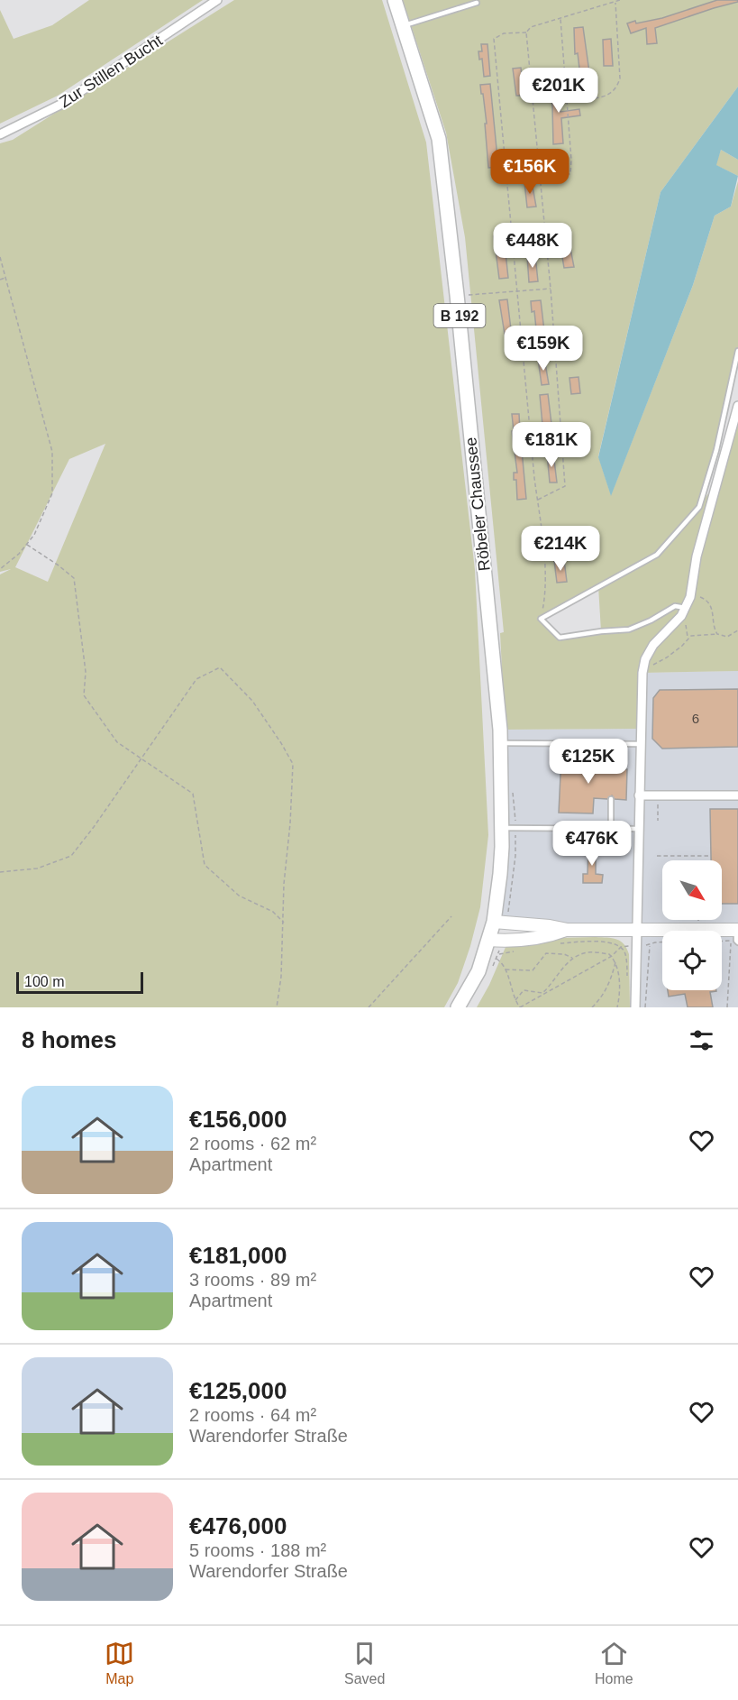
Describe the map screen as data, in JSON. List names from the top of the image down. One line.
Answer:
{"streets":{"main road":["B 192","Röbeler Chaussee"],"street":["Zur Stillen Bucht"]},"house_numbers":["6"],"scale_bar":"100 m","north":"bottom right","page":{"price":["€201K","€156K","€448K","€159K","€181K","€214K","€125K","€476K"],"scale":"100 m","heading":"8 homes","list":[{"name":"€156,000","note":"2 rooms · 62 m² · Apartment"},{"name":"€181,000","note":"3 rooms · 89 m² · Apartment"},{"name":"€125,000","note":"2 rooms · 64 m² · Warendorfer Straße"},{"name":"€476,000","note":"5 rooms · 188 m² · Warendorfer Straße"}],"tabs":["Map","Saved","Home"]}}
